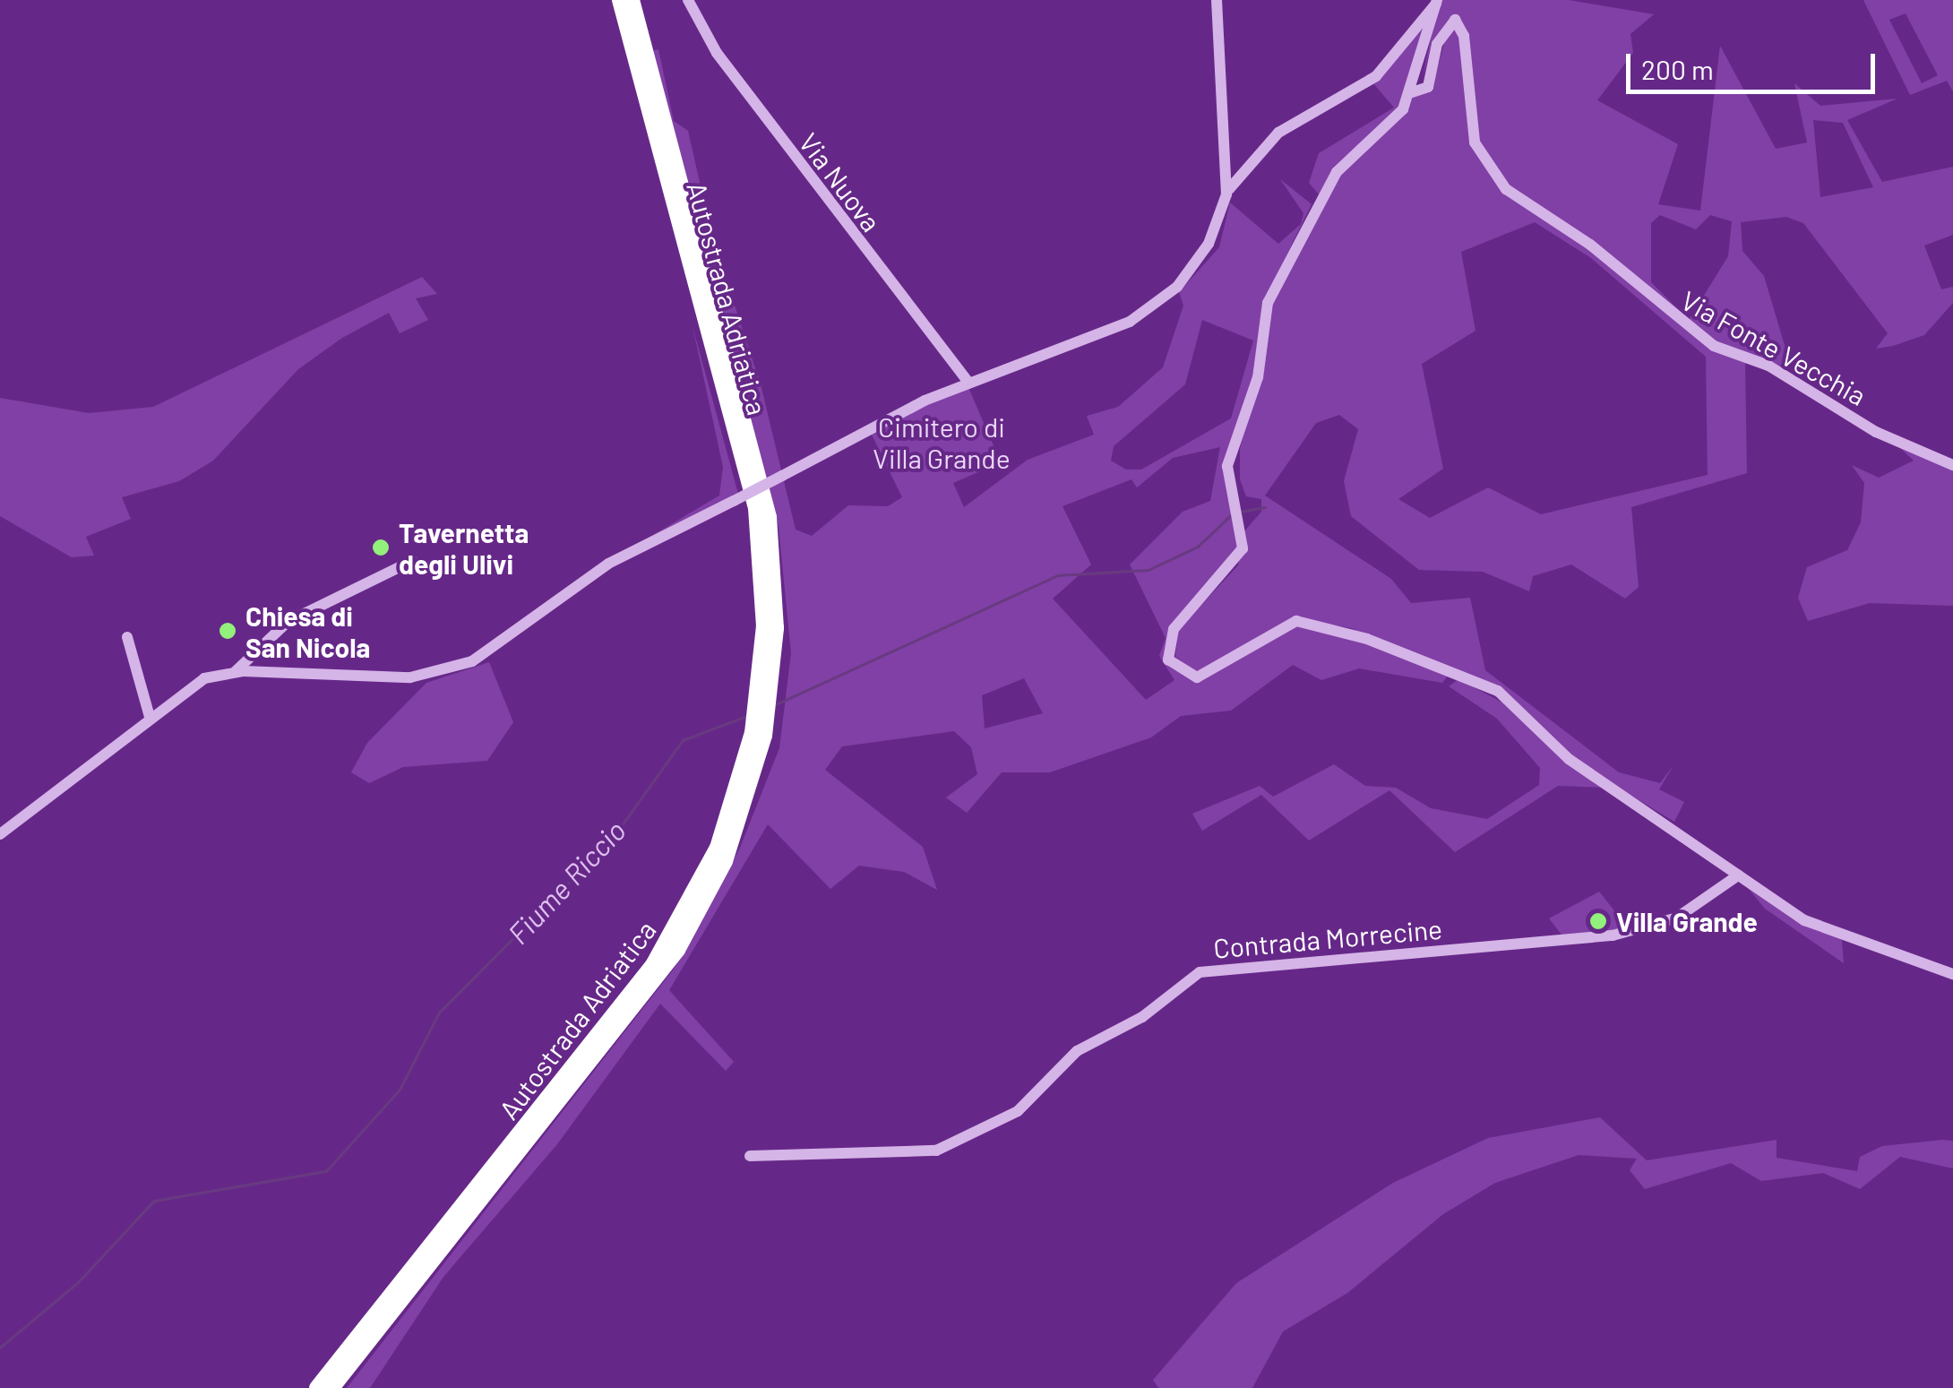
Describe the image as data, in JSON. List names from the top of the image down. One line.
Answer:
{"streets":{"highway":["Autostrada Adriatica"],"street":["Via Nuova","Via Fonte Vecchia","Contrada Morrecine"]},"water":["Fiume Riccio"],"parks":["Cimitero di Villa Grande"],"places":["Tavernetta degli Ulivi","Chiesa di San Nicola","Villa Grande"],"scale_bar":"200 m"}
